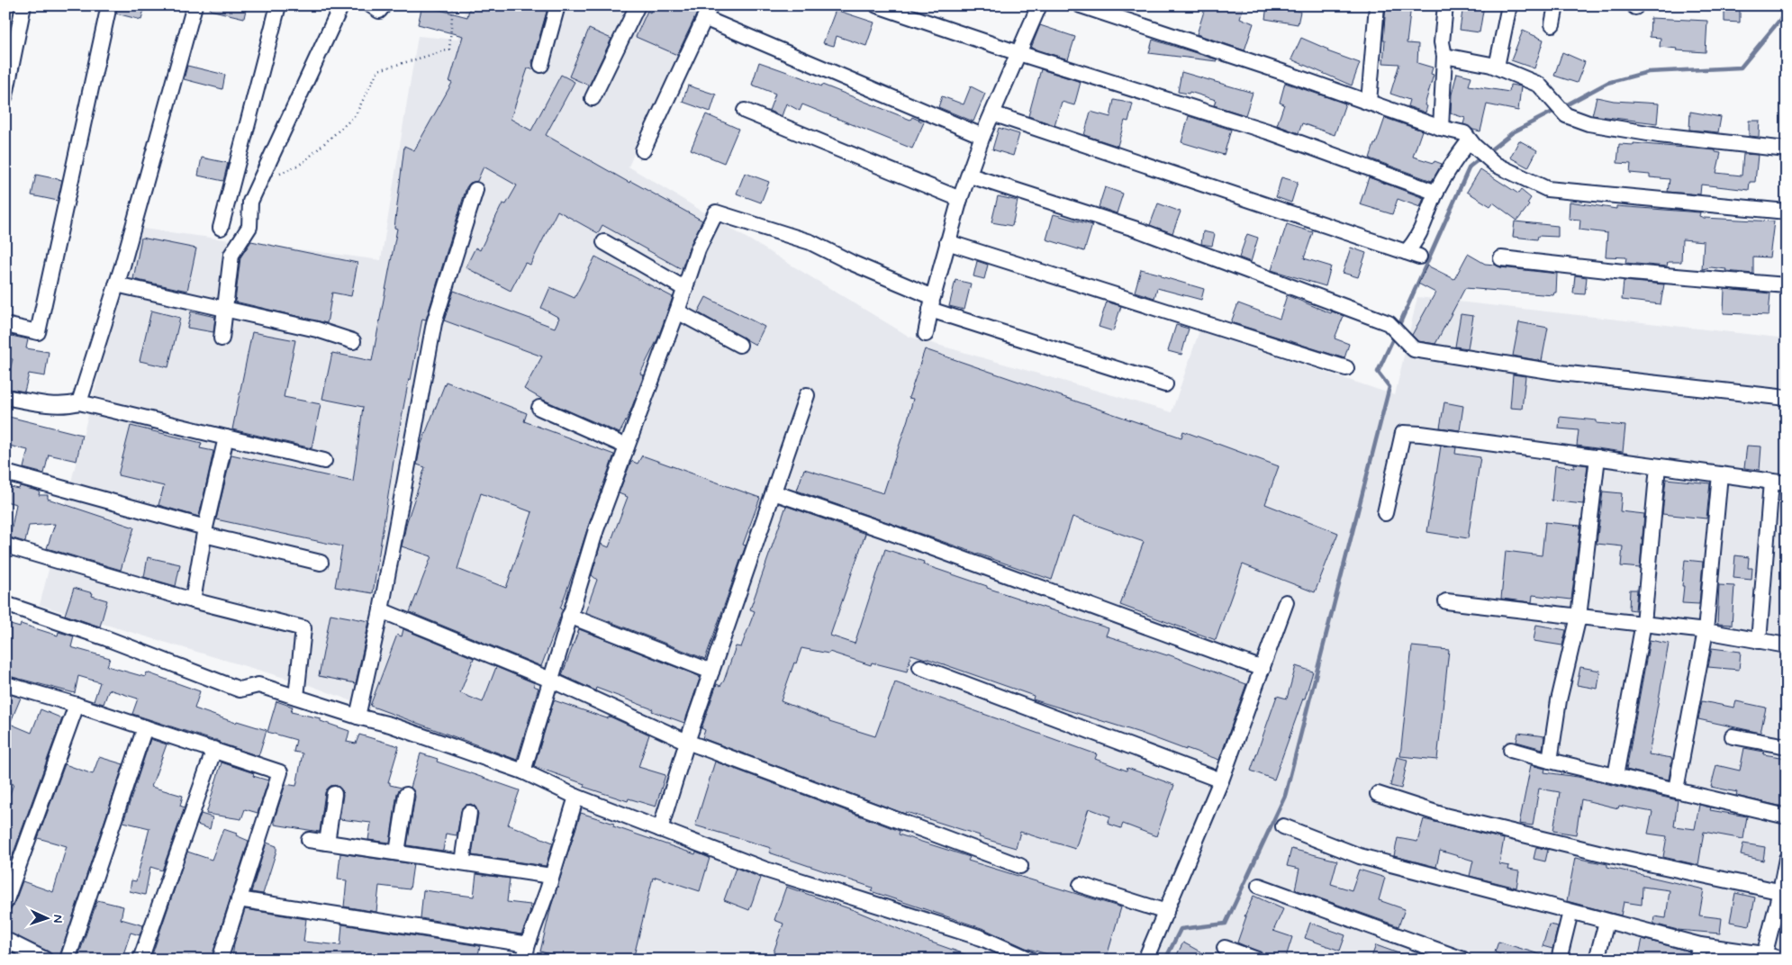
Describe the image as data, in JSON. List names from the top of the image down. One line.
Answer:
{"north":"right"}
